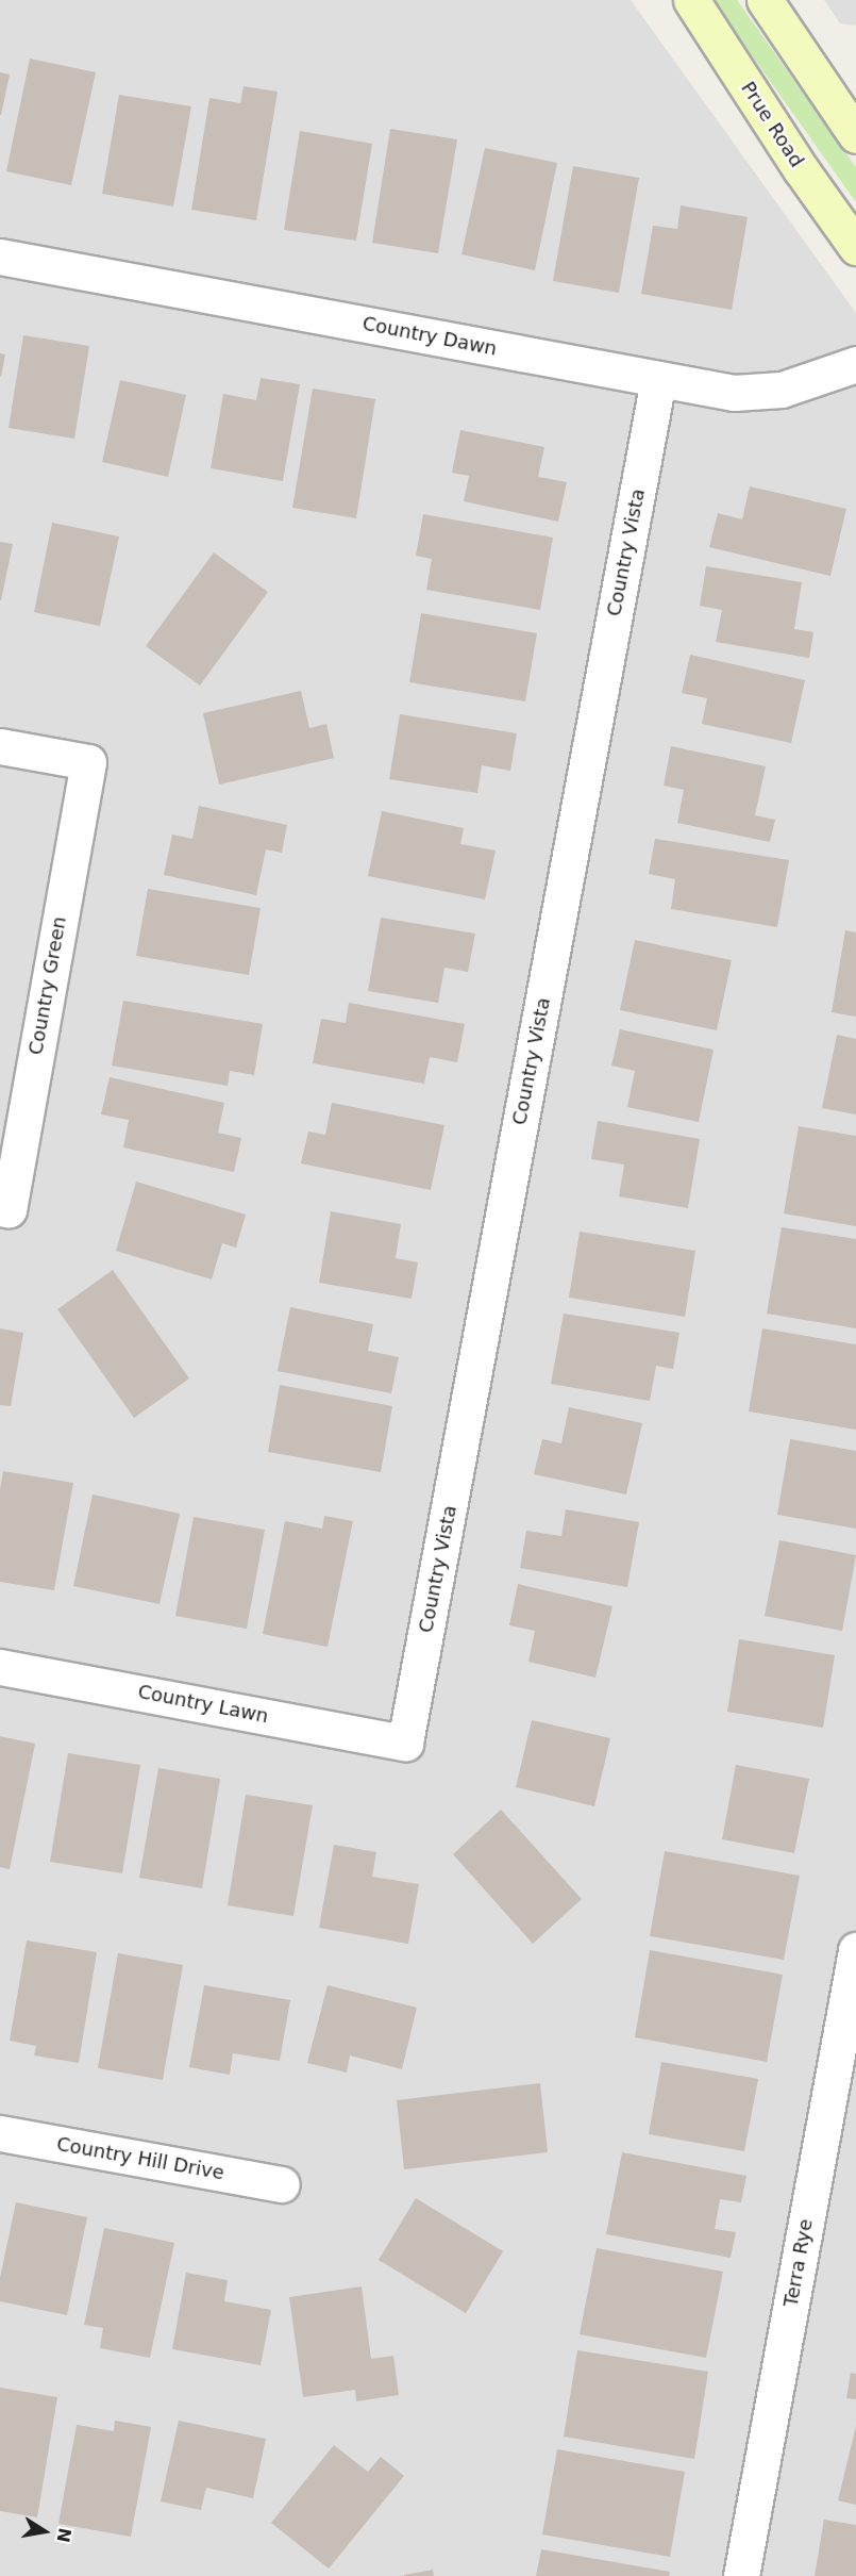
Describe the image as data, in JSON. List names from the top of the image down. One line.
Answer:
{"streets":{"main road":["Prue Road"],"street":["Country Dawn","Country Vista","Country Green","Country Lawn","Country Hill Drive","Terra Rye"]},"crossings":[["Country Dawn","Country Vista"],["Country Vista","Country Lawn"]],"north":"right"}
